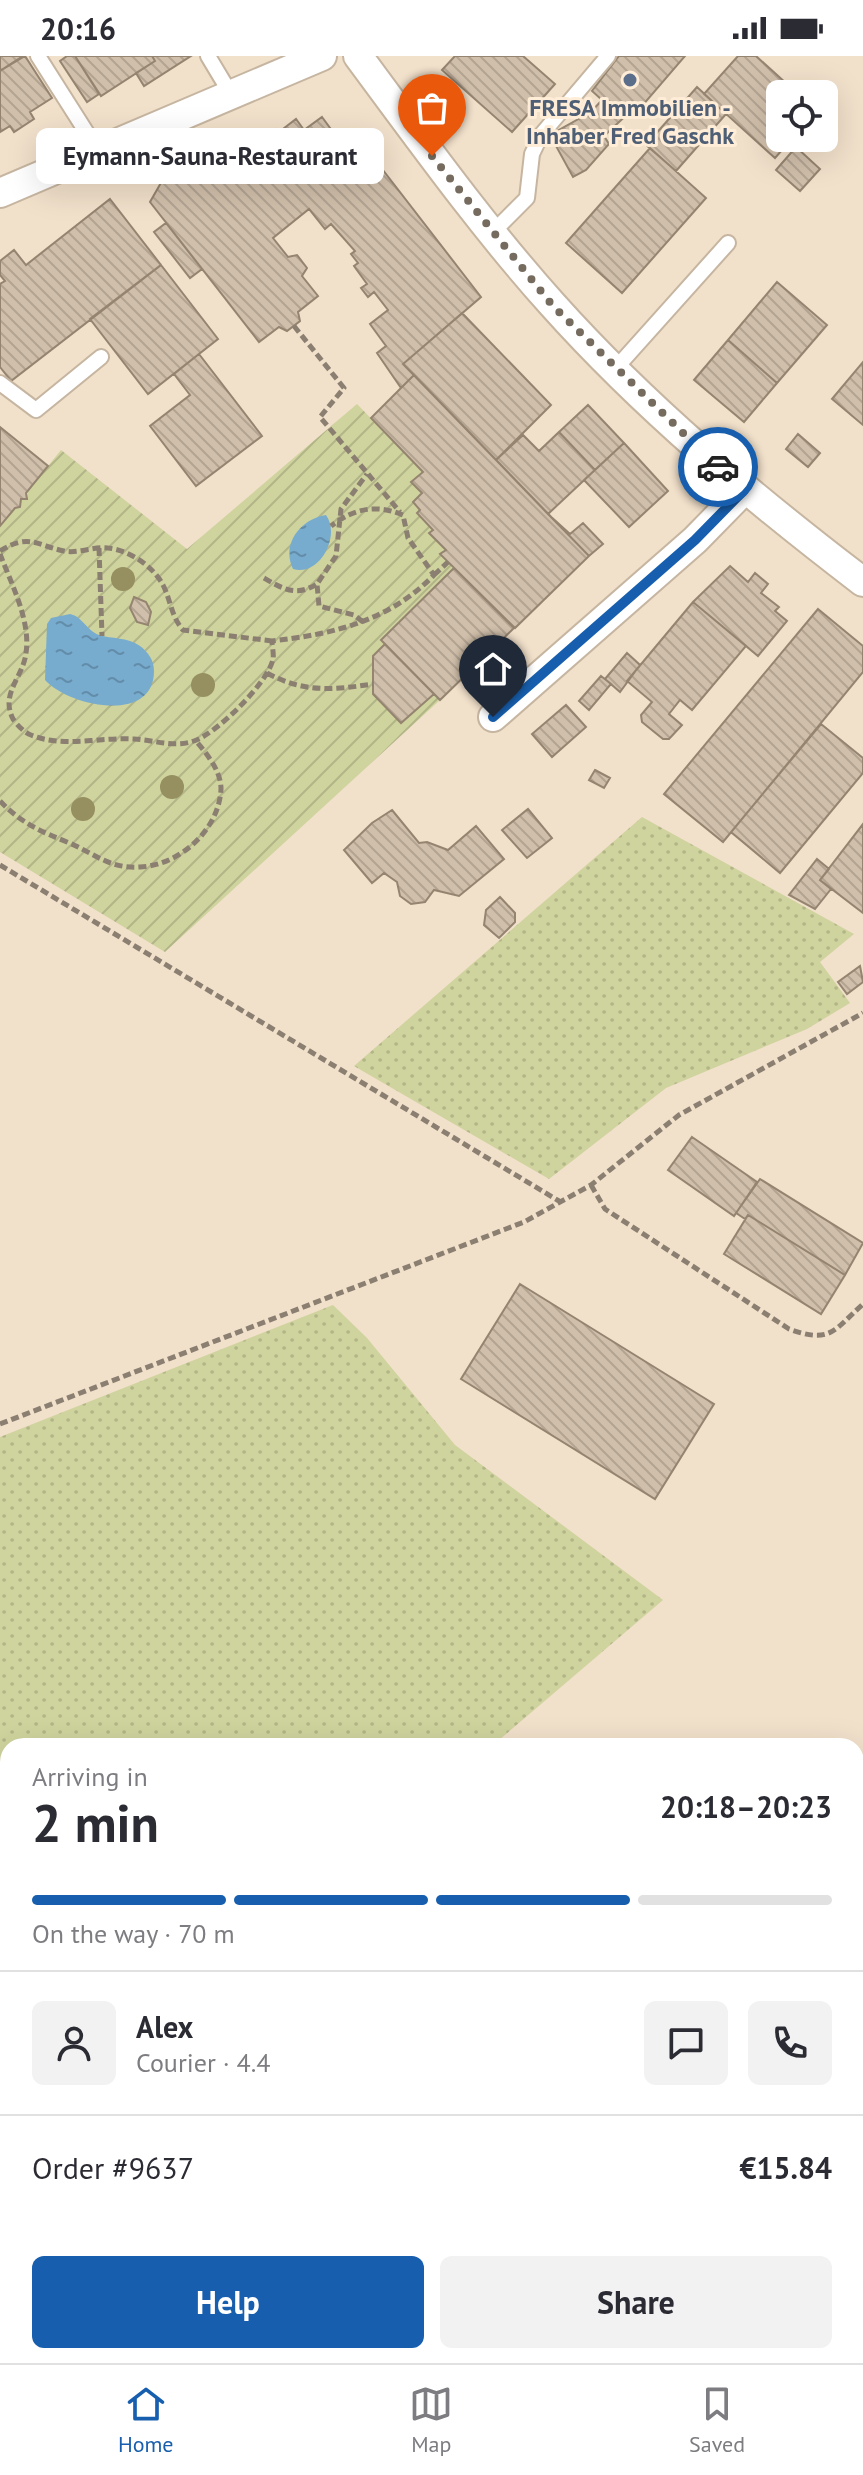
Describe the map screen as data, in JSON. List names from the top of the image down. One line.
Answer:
{"places":["FRESA Immobilien - Inhaber Fred Gaschk","Eymann-Sauna-Restaurant"],"page":{"status":"20:16","bubble":"Eymann-Sauna-Restaurant","heading":["2 min","Arriving in","20:18–20:23"],"panel":["Alex","Courier · 4.4","Order #9637","€15.84"],"bar":"On the way · 70 m","buttons":["Help","Share"],"tabs":["Home","Map","Saved"]}}
